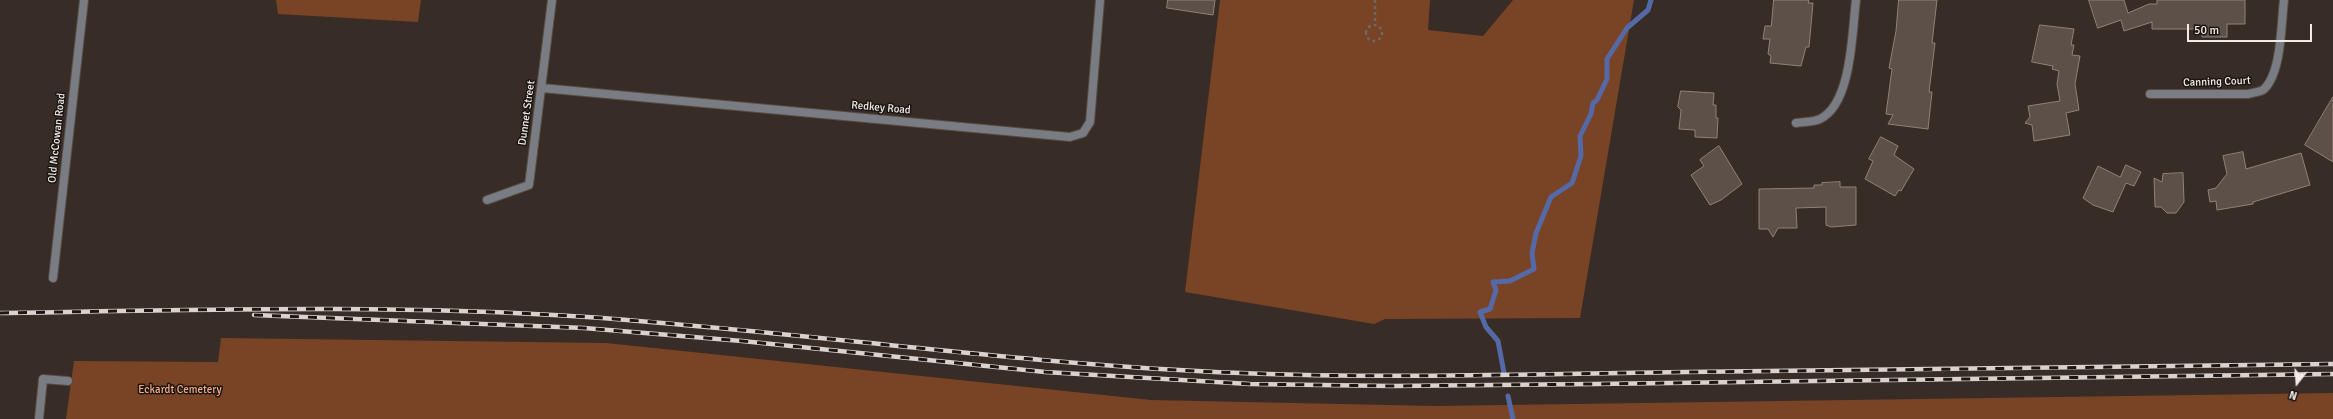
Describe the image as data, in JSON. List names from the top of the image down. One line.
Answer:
{"streets":{"street":["Canning Court","Redkey Road","Dunnet Street","Old McCowan Road"]},"crossings":[["Redkey Road","Dunnet Street"]],"parks":["Eckardt Cemetery"],"scale_bar":"50 m","north":"bottom"}
